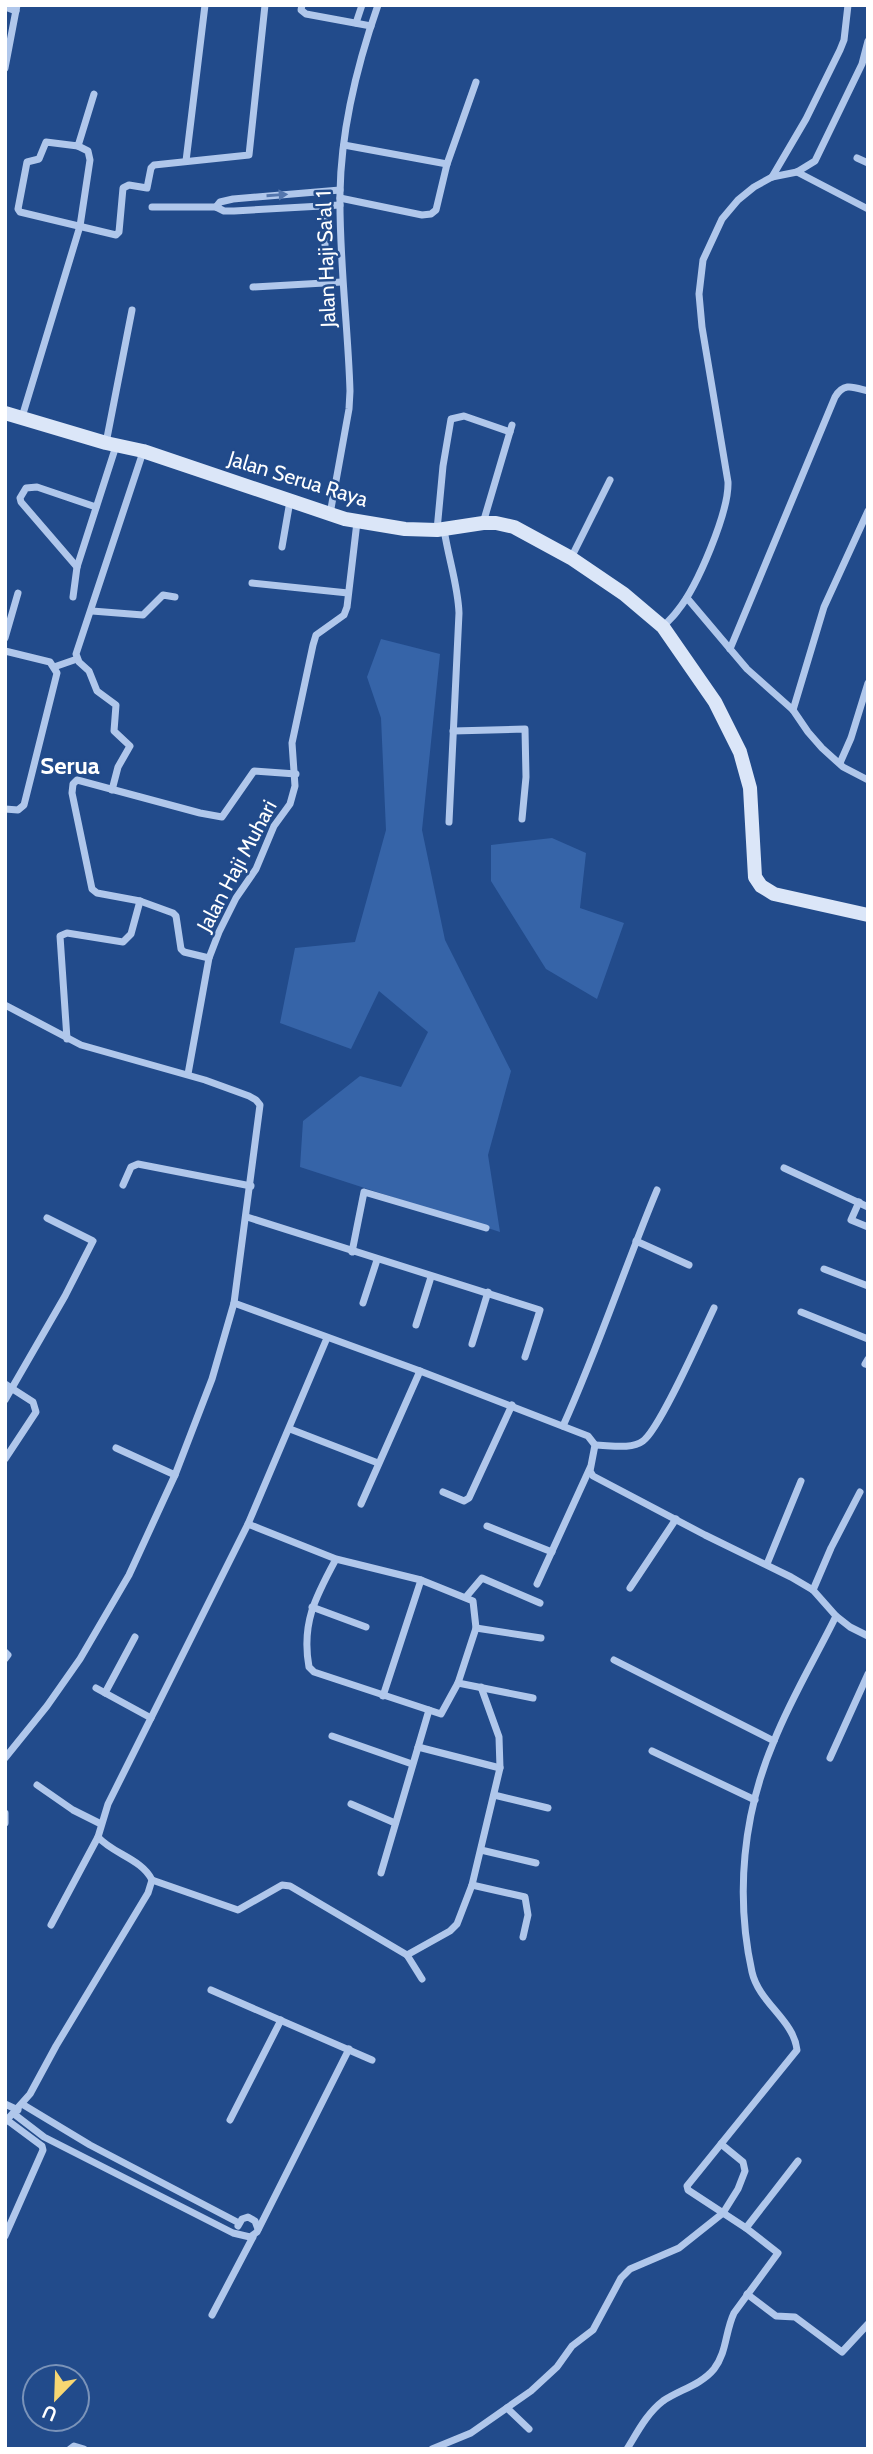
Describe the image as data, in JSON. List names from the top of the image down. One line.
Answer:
{"streets":{"main road":["Jalan Serua Raya"],"street":["Jalan Haji Sa'al 1","Jalan Haji Muhari"]},"crossings":[["Jalan Haji Sa'al 1","Jalan Serua Raya"],["Jalan Serua Raya","Jalan Haji Muhari"]],"districts":["Serua"],"north":"bottom left"}
